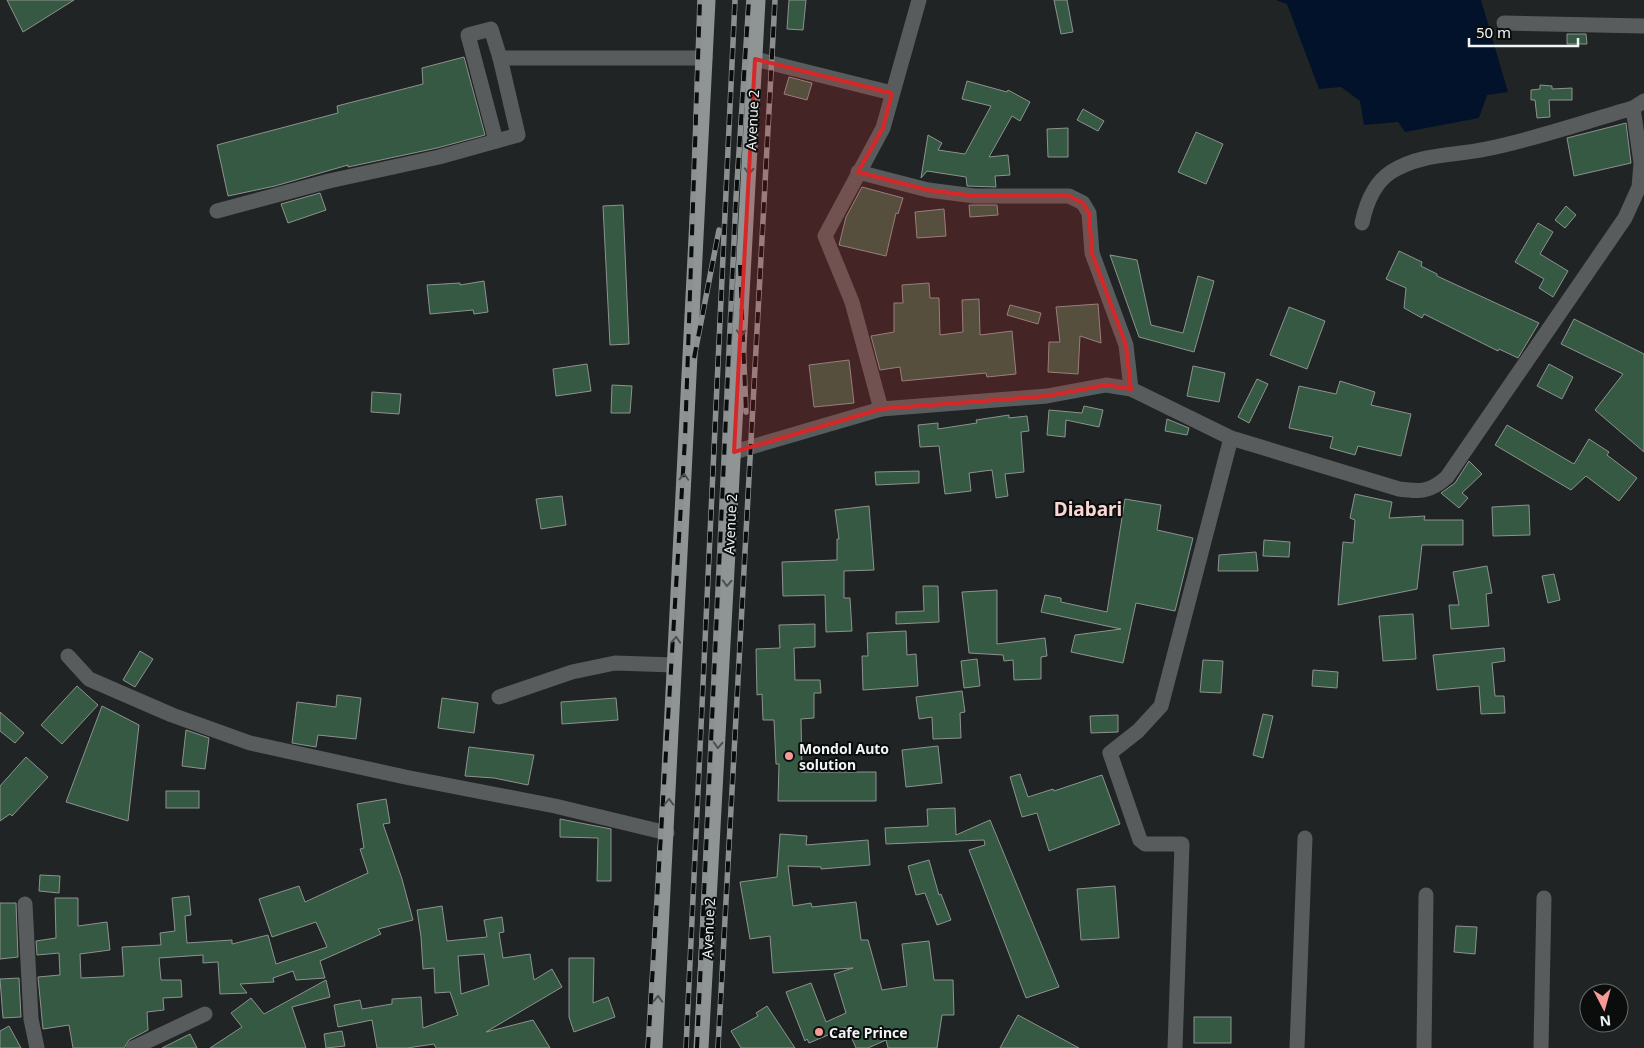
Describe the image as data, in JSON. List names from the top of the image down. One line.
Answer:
{"streets":{"main road":["Avenue 2"]},"districts":["Diabari"],"places":["Mondol Auto solution","Cafe Prince"],"scale_bar":"50 m","north":"bottom"}
